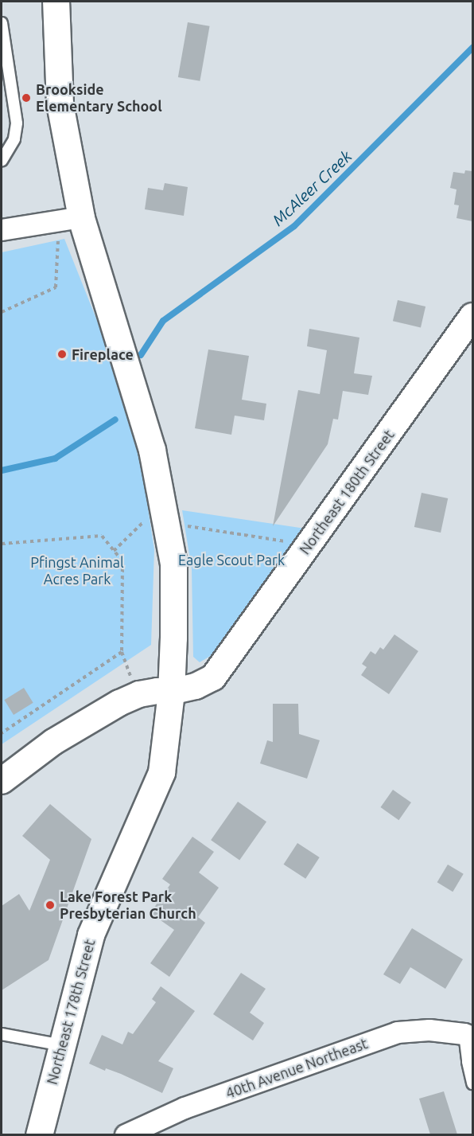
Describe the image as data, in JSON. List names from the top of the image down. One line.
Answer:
{"streets":{"main road":["Northeast 178th Street"],"street":["Northeast 180th Street","40th Avenue Northeast"]},"crossings":[["Northeast 180th Street","Northeast 178th Street"]],"water":["McAleer Creek"],"parks":["Eagle Scout Park","Pfingst Animal Acres Park"],"places":["Brookside Elementary School","Fireplace","Lake Forest Park Presbyterian Church"]}
